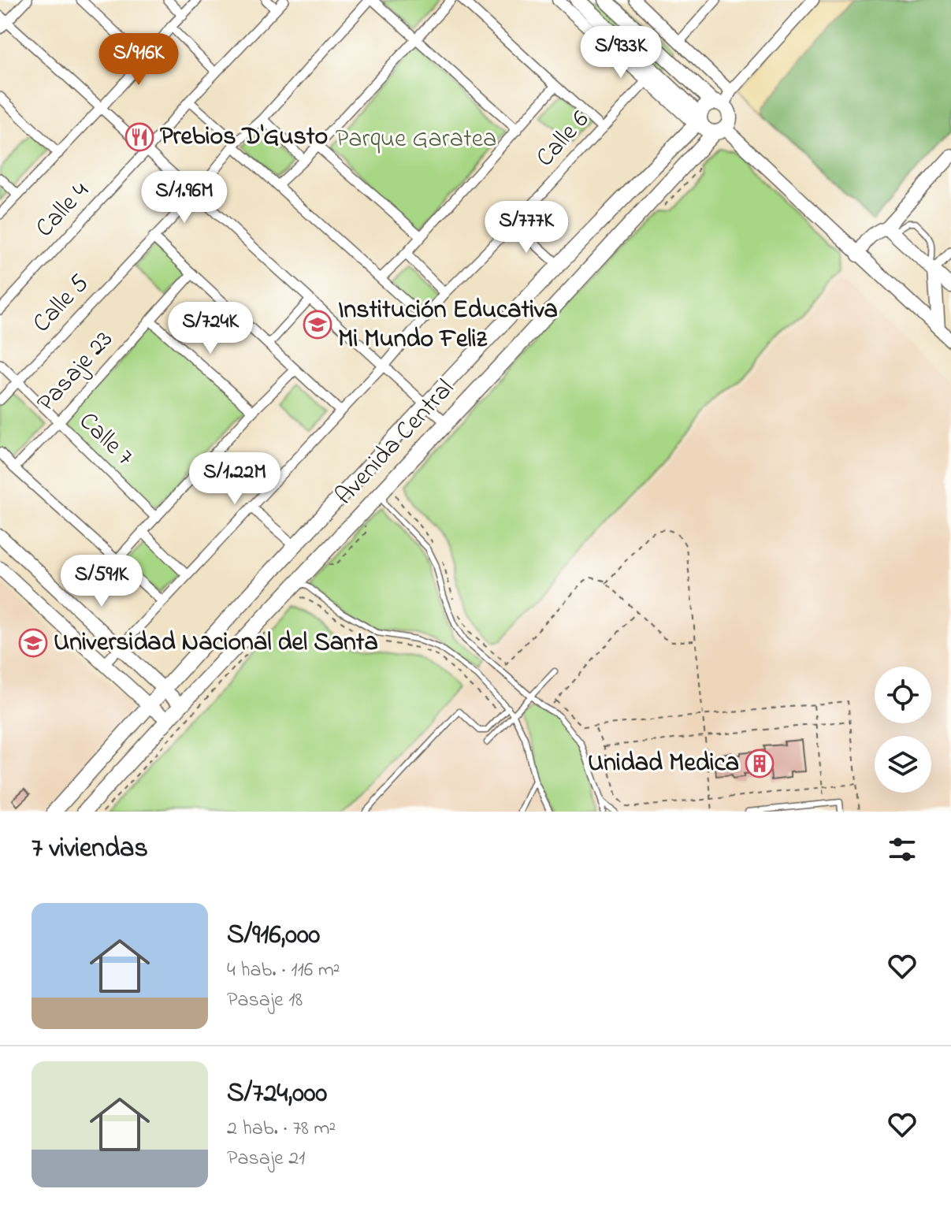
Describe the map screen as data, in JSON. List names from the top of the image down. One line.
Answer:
{"streets":{"main road":["Avenida Central"],"street":["Calle 6","Calle 4","Calle 5","Pasaje 23","Calle 7"]},"crossings":[["Calle 5","Calle 7"],["Pasaje 23","Calle 7"]],"parks":["Parque Garatea"],"places":{"restaurant":["Prebios D'Gusto"],"school or university":["Institución Educativa Mi Mundo Feliz","Universidad Nacional del Santa"],"building":["Unidad Medica"]},"page":{"price":["S/933K","S/916K","S/1.96M","S/777K","S/724K","S/1.22M","S/591K"],"heading":"7 viviendas","list":[{"name":"S/916,000","note":"4 hab. · 116 m² · Pasaje 18"},{"name":"S/724,000","note":"2 hab. · 78 m² · Pasaje 21"}]}}
